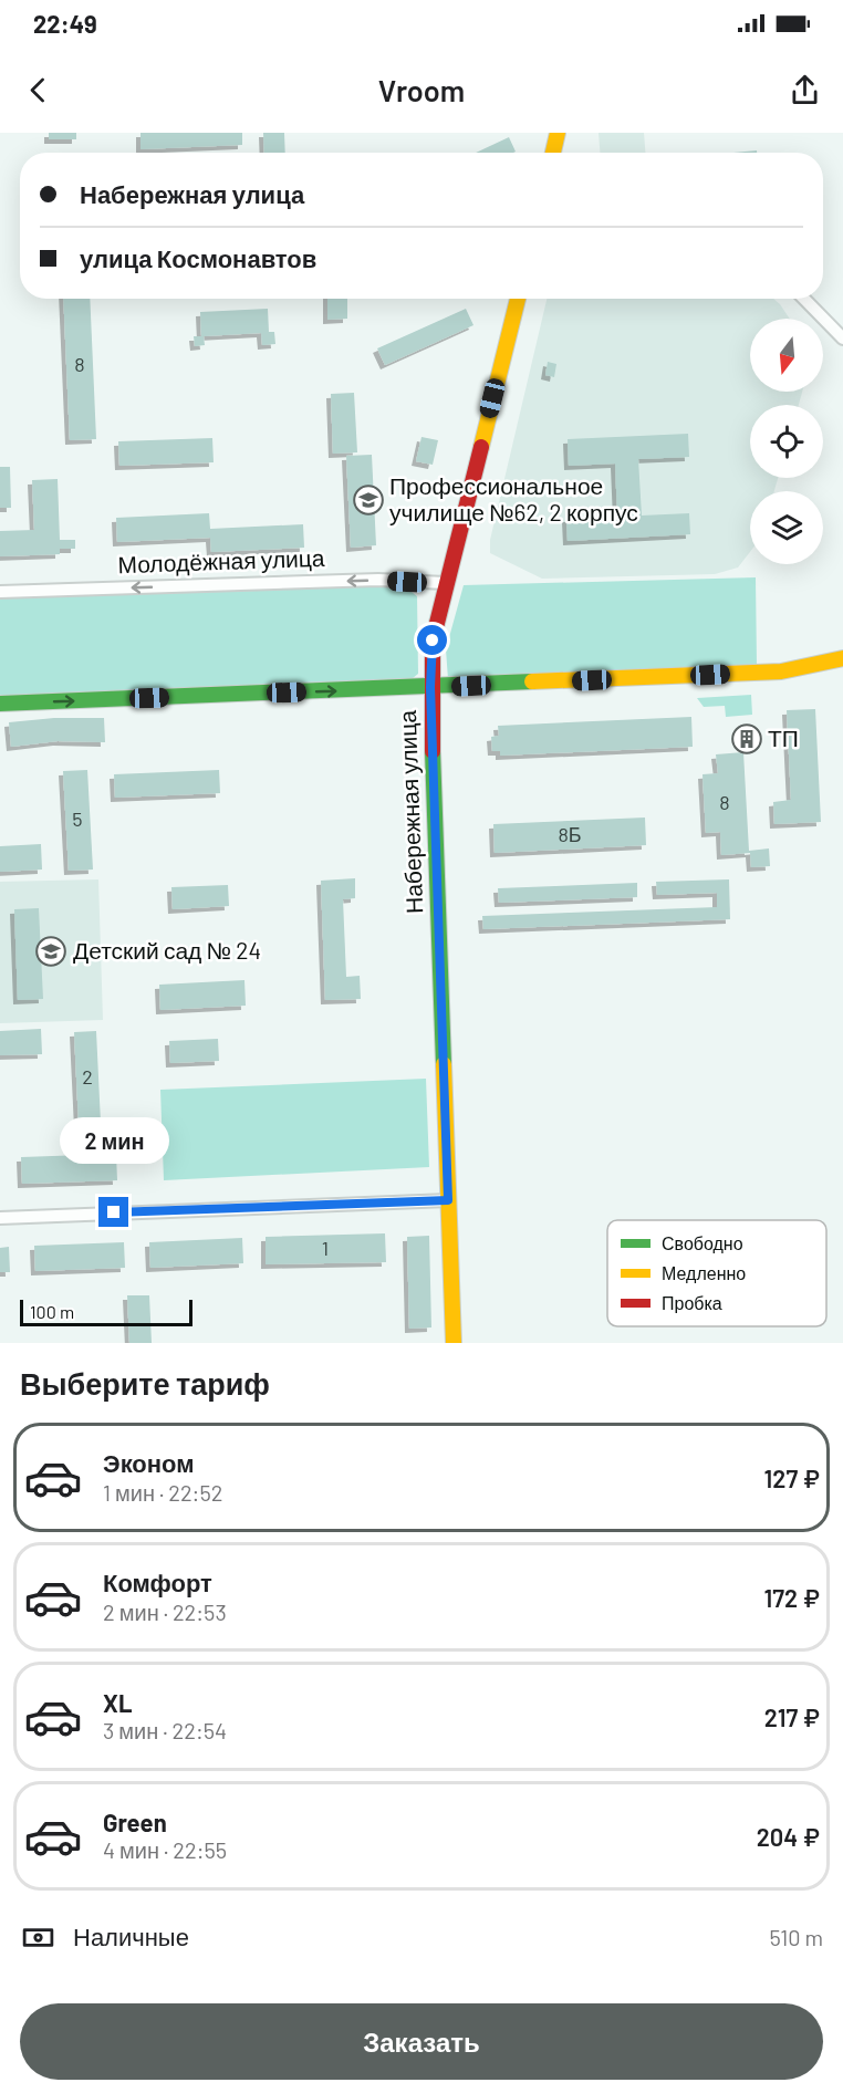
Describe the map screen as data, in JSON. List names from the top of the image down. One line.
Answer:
{"streets":{"street":["Молодёжная улица","Набережная улица"]},"crossings":[["Молодёжная улица","Набережная улица"]],"one_way":["Молодёжная улица"],"places":{"school or university":["Профессиональное училище №62, 2 корпус","Детский сад № 24"],"building":["ТП"]},"house_numbers":["8","8","5","8Б","2","1"],"legend":["Свободно","Медленно","Пробка"],"scale_bar":"100 m","north":"bottom","page":{"status":"22:49","header":"Vroom","banner":["Набережная улица","улица Космонавтов"],"bubble":"2 мин","scale":"100 m","heading":"Выберите тариф","list":[{"name":"Эконом","note":"1 мин · 22:52","value":"127 ₽"},{"name":"Комфорт","note":"2 мин · 22:53","value":"172 ₽"},{"name":"XL","note":"3 мин · 22:54","value":"217 ₽"},{"name":"Green","note":"4 мин · 22:55","value":"204 ₽"}],"pay":["Наличные","510 m"],"buttons":"Заказать"}}
